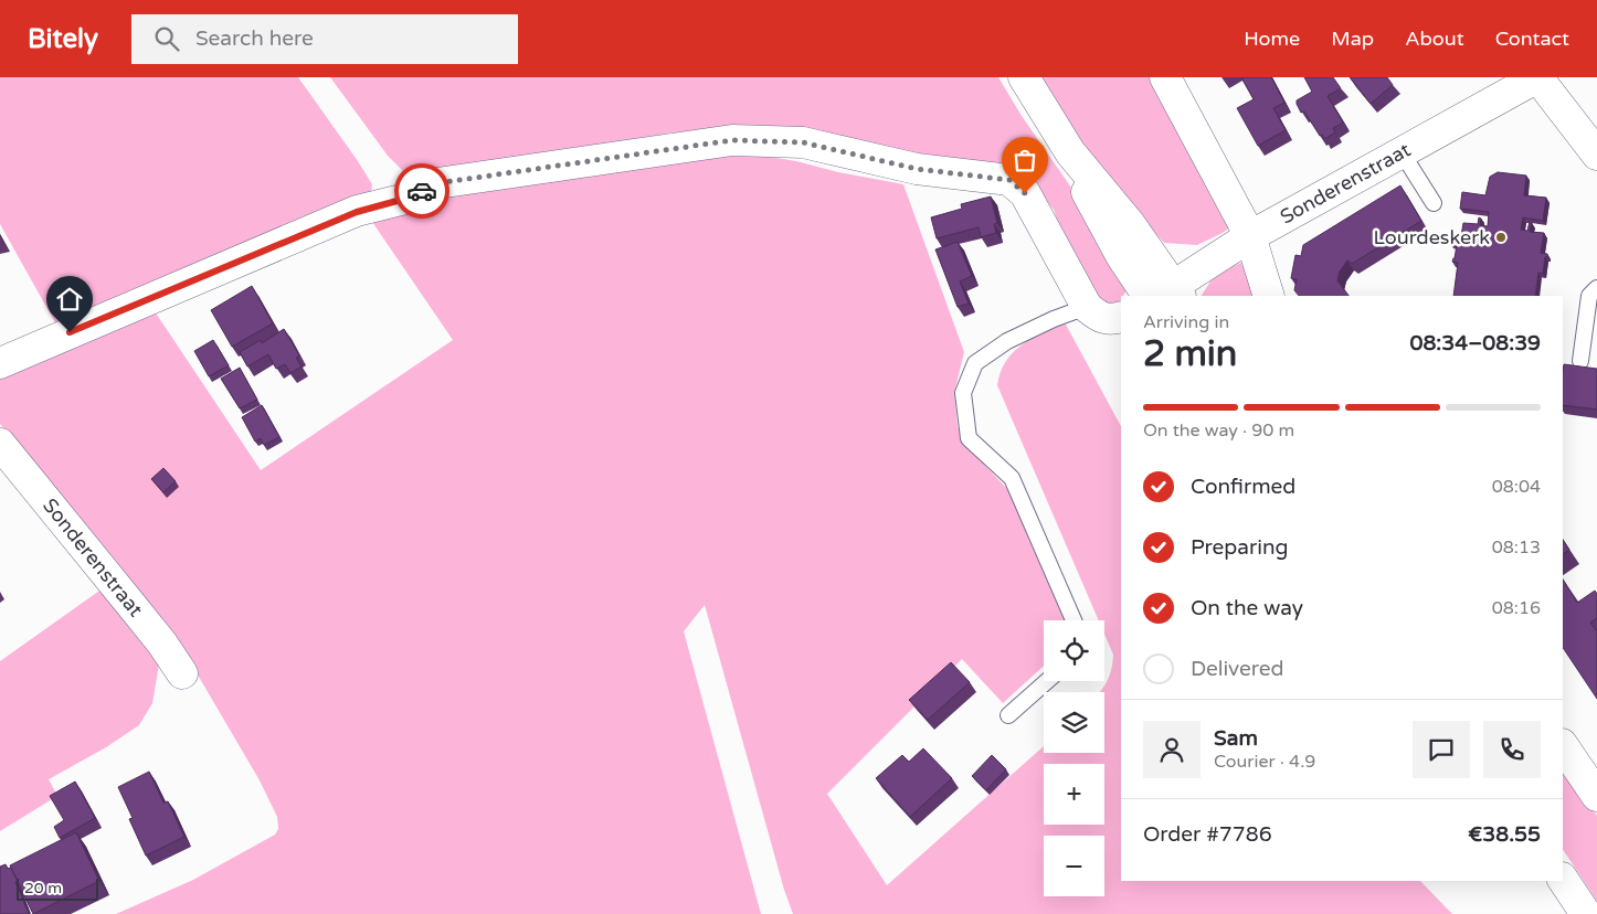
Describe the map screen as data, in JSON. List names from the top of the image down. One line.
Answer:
{"streets":{"street":["Sonderenstraat"]},"places":["Lourdeskerk"],"scale_bar":"20 m","page":{"header":"Bitely","search":"Search here","nav":["Home","Map","About","Contact"],"heading":["2 min","Arriving in","08:34–08:39"],"panel":["Sam","Courier · 4.9","Order #7786","€38.55"],"bar":"On the way · 90 m","list":[["Confirmed","08:04"],["Preparing","08:13"],["On the way","08:16"],"Delivered"],"map_buttons":["+","−"],"scale":"20 m"}}
